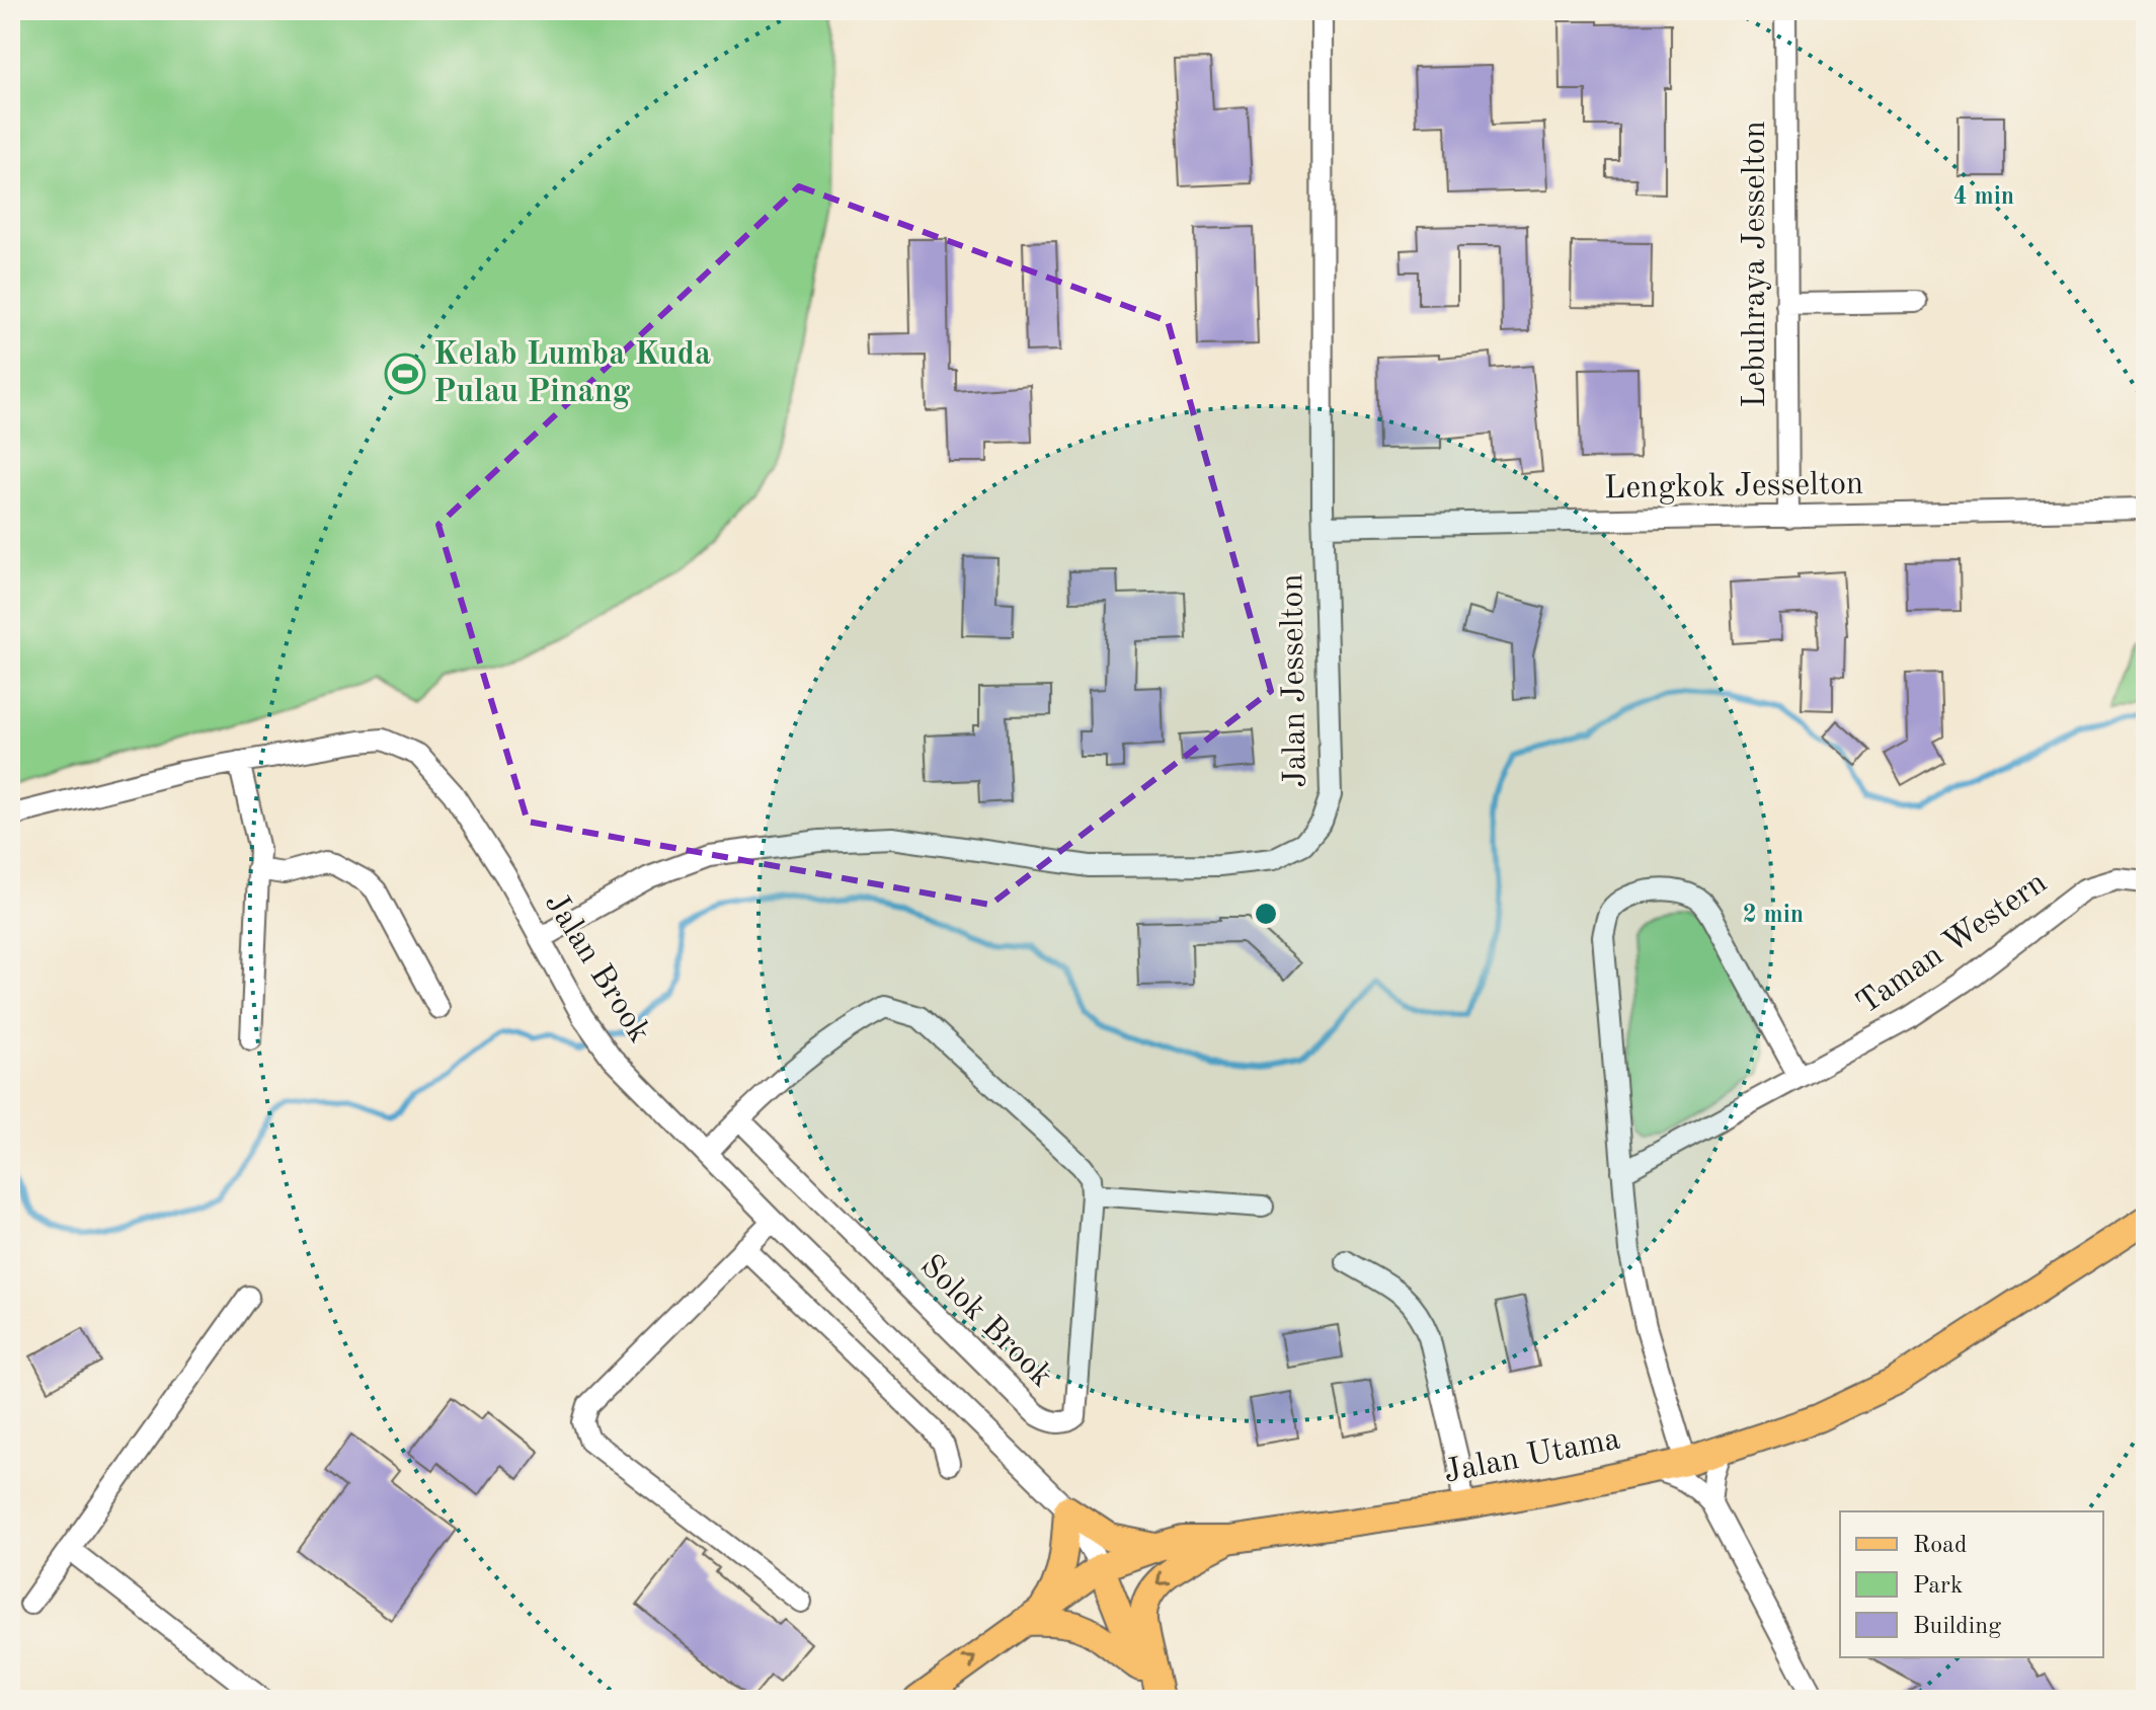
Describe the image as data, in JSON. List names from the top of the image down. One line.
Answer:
{"streets":{"main road":["Jalan Utama"],"street":["Lebuhraya Jesselton","Lengkok Jesselton","Jalan Jesselton","Taman Western","Jalan Brook","Solok Brook"]},"crossings":[["Lebuhraya Jesselton","Lengkok Jesselton"],["Lengkok Jesselton","Jalan Jesselton"],["Jalan Jesselton","Jalan Brook"],["Jalan Brook","Solok Brook"],["Jalan Brook","Jalan Utama"]],"places":{"sports":["Kelab Lumba Kuda Pulau Pinang"]},"legend":["Road","Park","Building"],"rings":["4 min","2 min"]}
